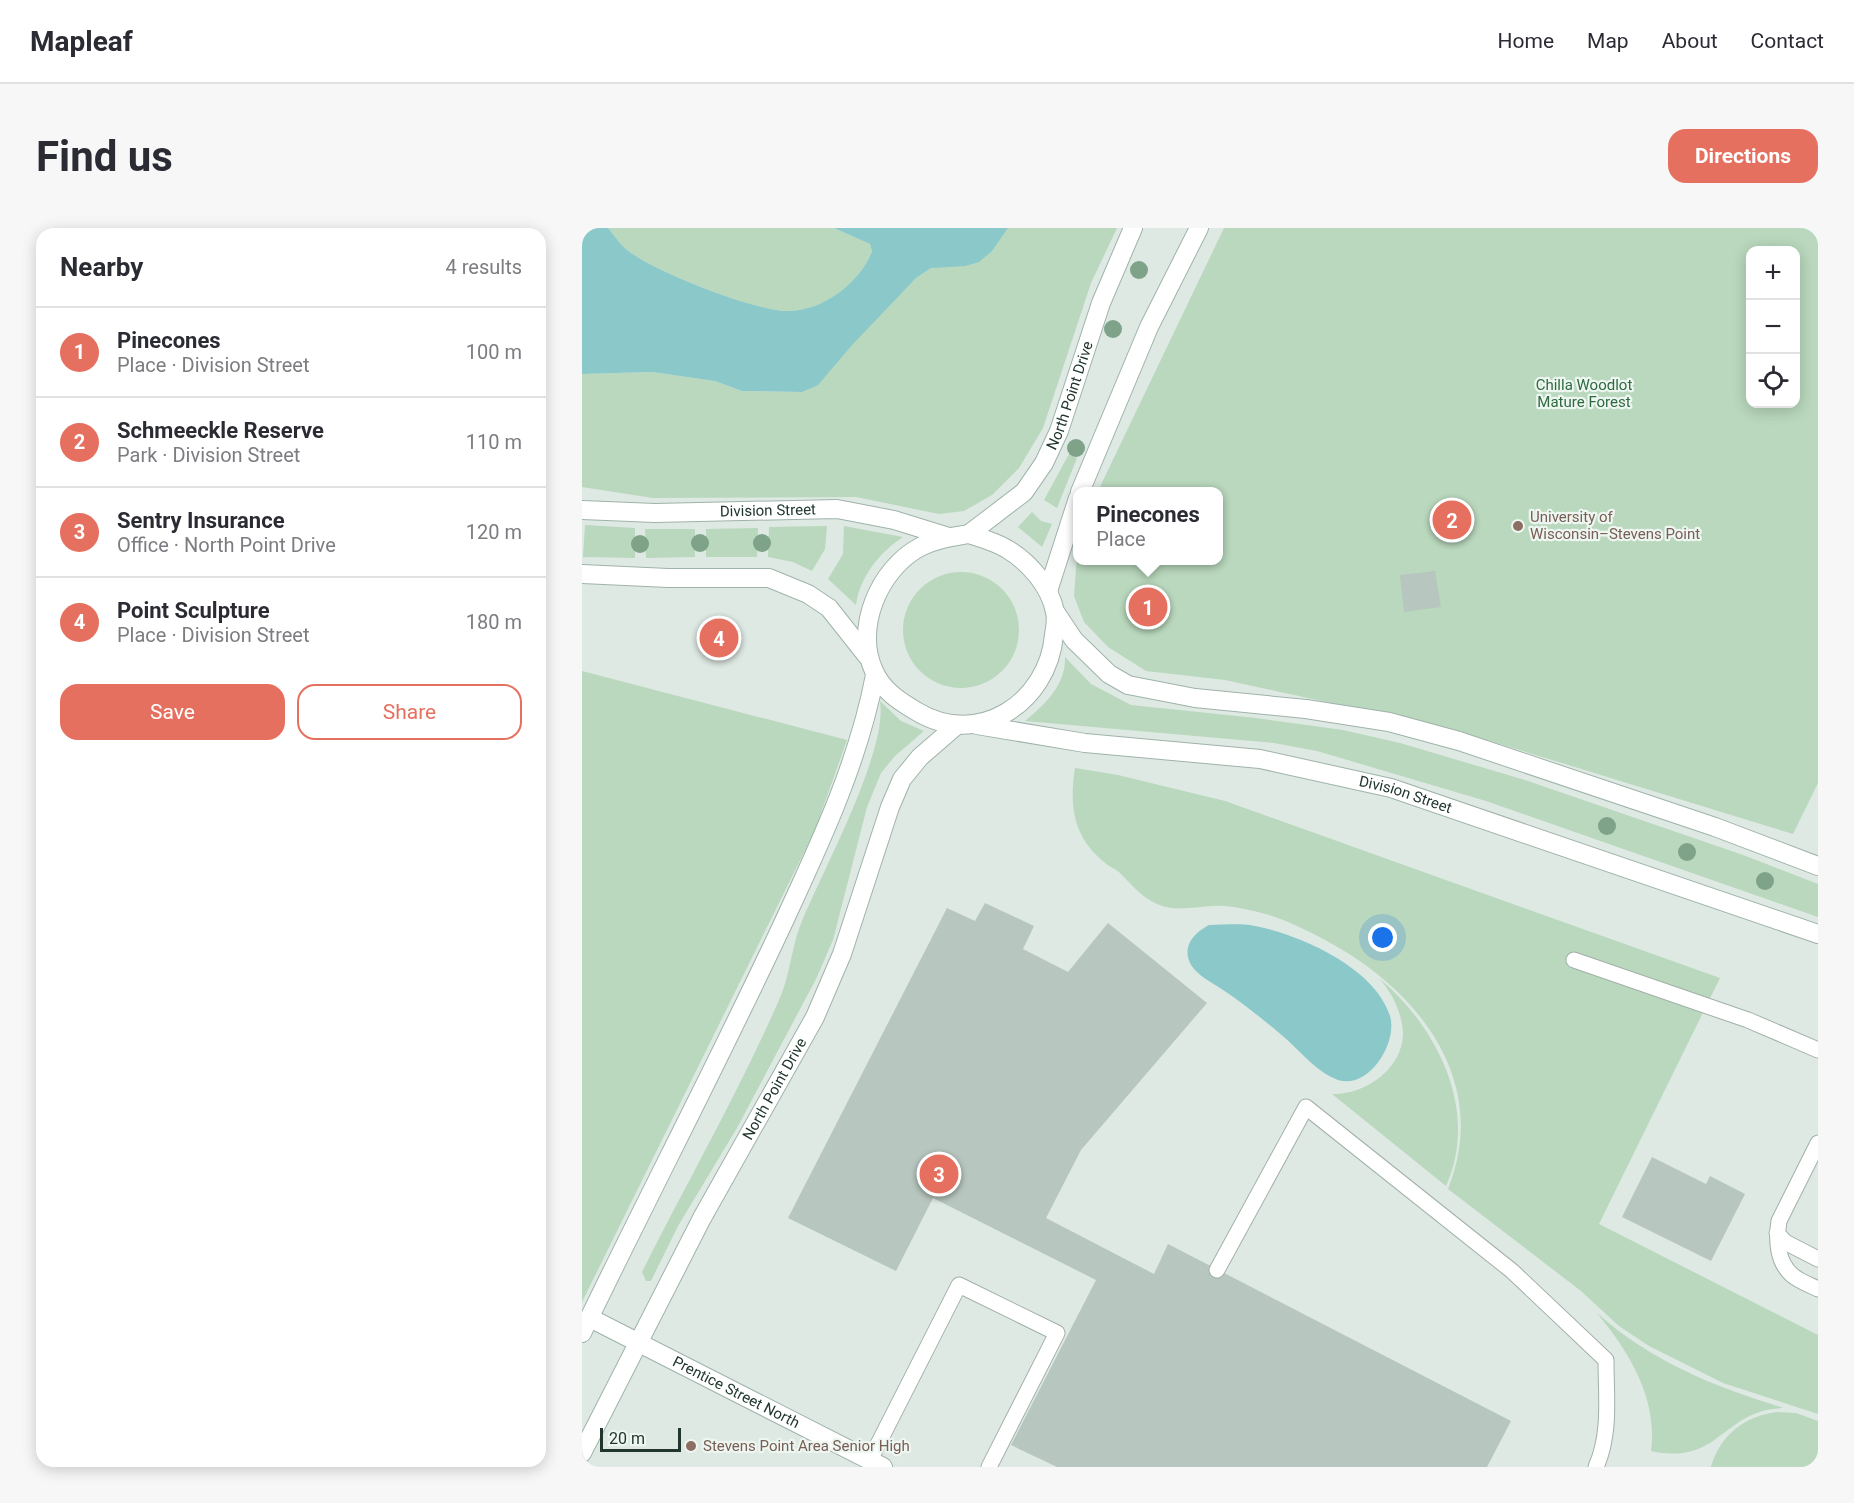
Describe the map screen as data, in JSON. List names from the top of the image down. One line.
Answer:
{"streets":{"main road":["North Point Drive","Division Street","Prentice Street North"]},"crossings":[["North Point Drive","Division Street"],["North Point Drive","Prentice Street North"]],"parks":["Chilla Woodlot Mature Forest"],"places":["University of Wisconsin–Stevens Point","Stevens Point Area Senior High"],"scale_bar":"20 m","page":{"header":"Mapleaf","nav":["Home","Map","About","Contact"],"buttons":["Directions",["Save","Share"]],"title":"Find us","heading":["Nearby","4 results"],"map_buttons":["+","−"],"list":[{"mark":"1","name":"Pinecones","note":"Place · Division Street","value":"100 m"},{"mark":"2","name":"Schmeeckle Reserve","note":"Park · Division Street","value":"110 m"},{"mark":"3","name":"Sentry Insurance","note":"Office · North Point Drive","value":"120 m"},{"mark":"4","name":"Point Sculpture","note":"Place · Division Street","value":"180 m"}],"popup":["Pinecones","Place"],"pins":["2","1","4","3"],"scale":"20 m"}}
